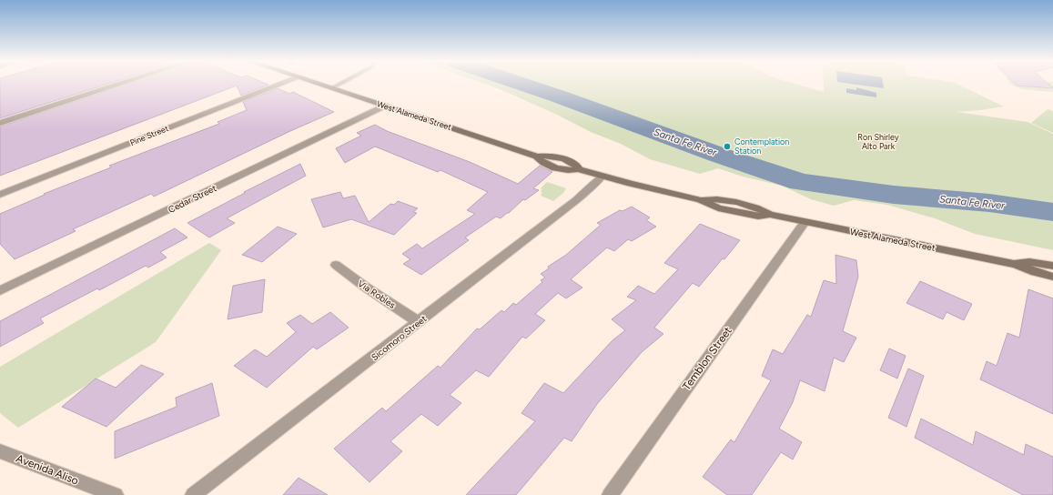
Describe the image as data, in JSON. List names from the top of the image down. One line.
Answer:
{"streets":{"street":["West Alameda Street","Pine Street","Cedar Street","Via Robles","Sicomoro Street","Temblon Street","Avenida Aliso"]},"crossings":[["West Alameda Street","Cedar Street"],["West Alameda Street","Sicomoro Street"],["West Alameda Street","Temblon Street"],["Via Robles","Sicomoro Street"]],"water":["Santa Fe River"],"parks":["Ron Shirley Alto Park"],"places":["Contemplation Station"]}
